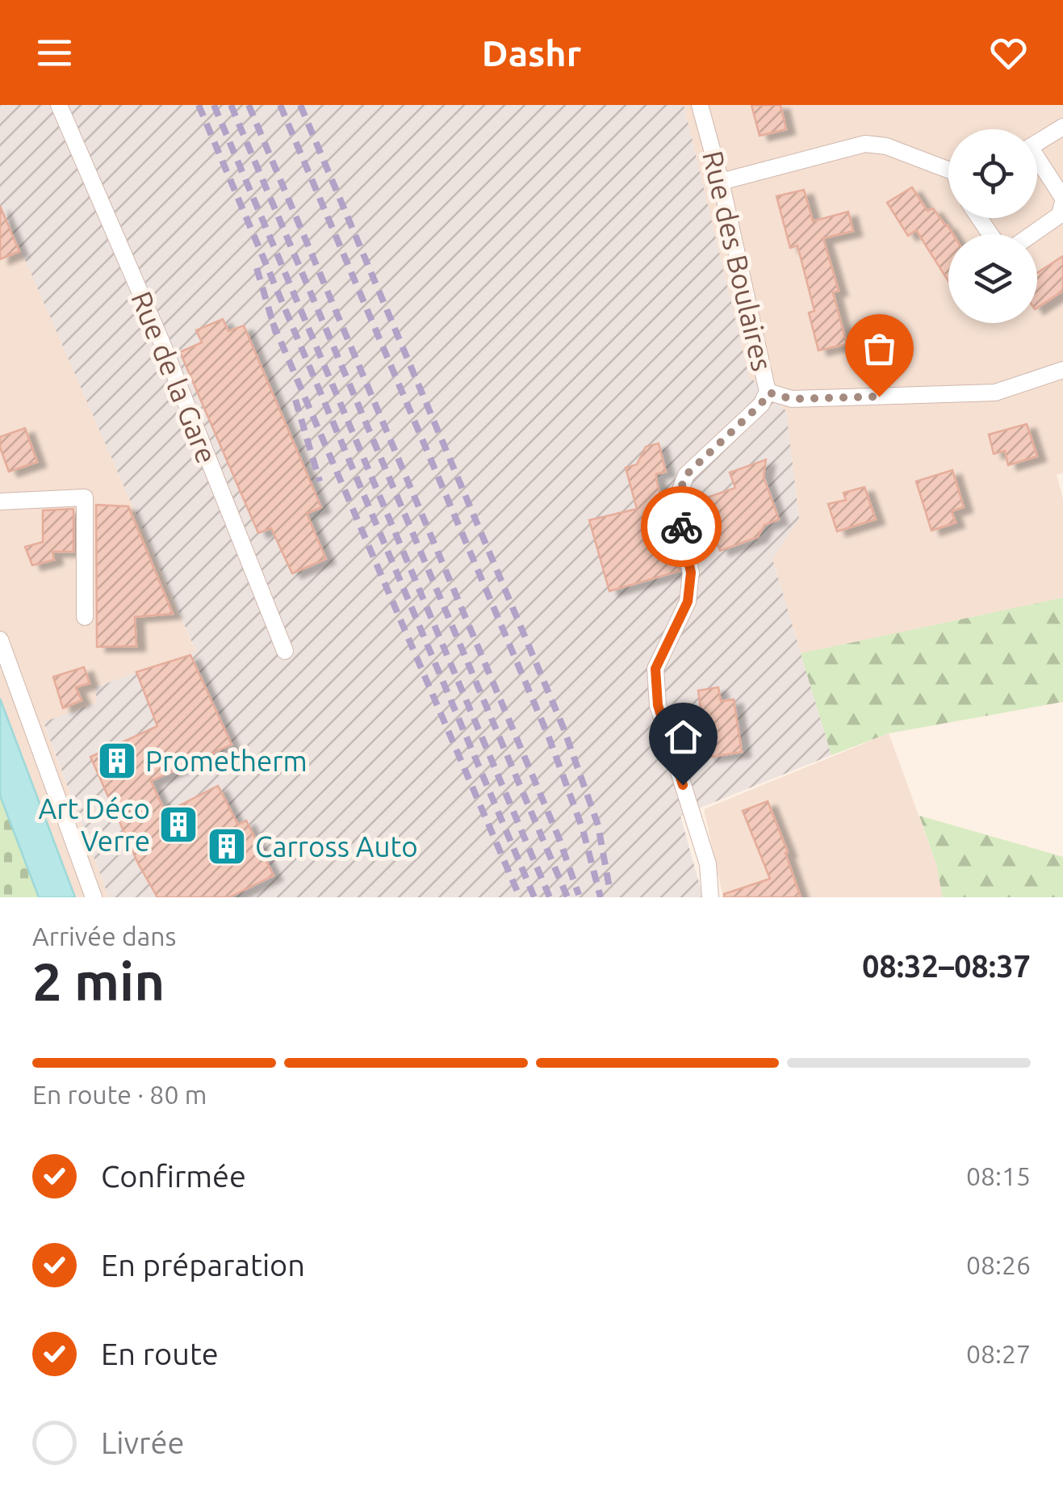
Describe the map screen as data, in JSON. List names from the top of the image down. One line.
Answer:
{"streets":{"street":["Rue des Boulaires","Rue de la Gare"]},"places":{"building":["Prometherm","Art Déco Verre","Carross Auto"]},"page":{"header":"Dashr","heading":["2 min","Arrivée dans","08:32–08:37"],"bar":"En route · 80 m","list":[["Confirmée","08:15"],["En préparation","08:26"],["En route","08:27"],"Livrée"]}}
